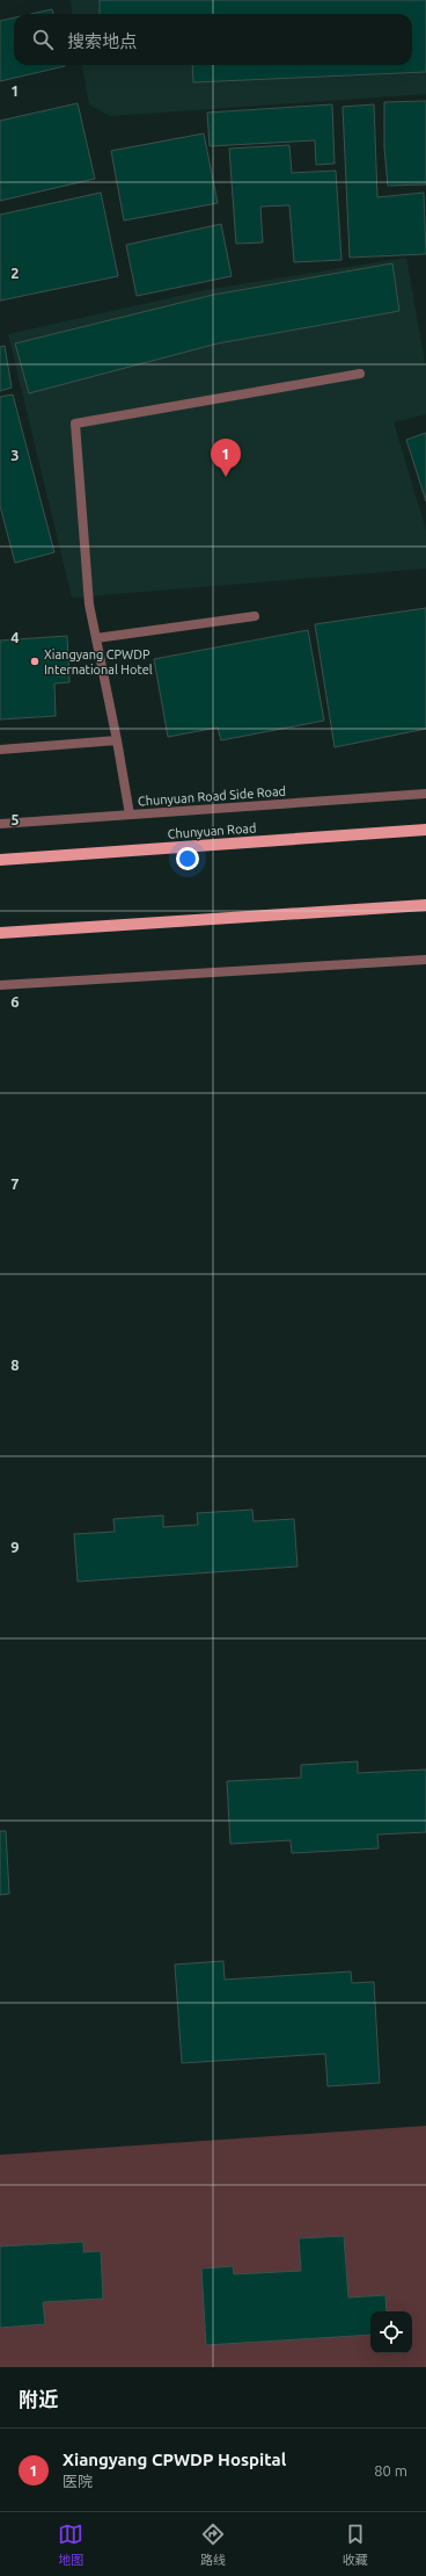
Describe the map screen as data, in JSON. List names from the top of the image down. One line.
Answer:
{"streets":{"main road":["Chunyuan Road"],"street":["Chunyuan Road Side Road"]},"places":["Xiangyang CPWDP International Hotel"],"page":{"search":"搜索地点","pins":"1","heading":"附近","list":[{"mark":"1","name":"Xiangyang CPWDP Hospital","note":"医院","value":"80 m"}],"nav":["地图","路线","收藏"]},"grid":{"rows":["1","2","3","4","5","6","7","8","9"]}}
